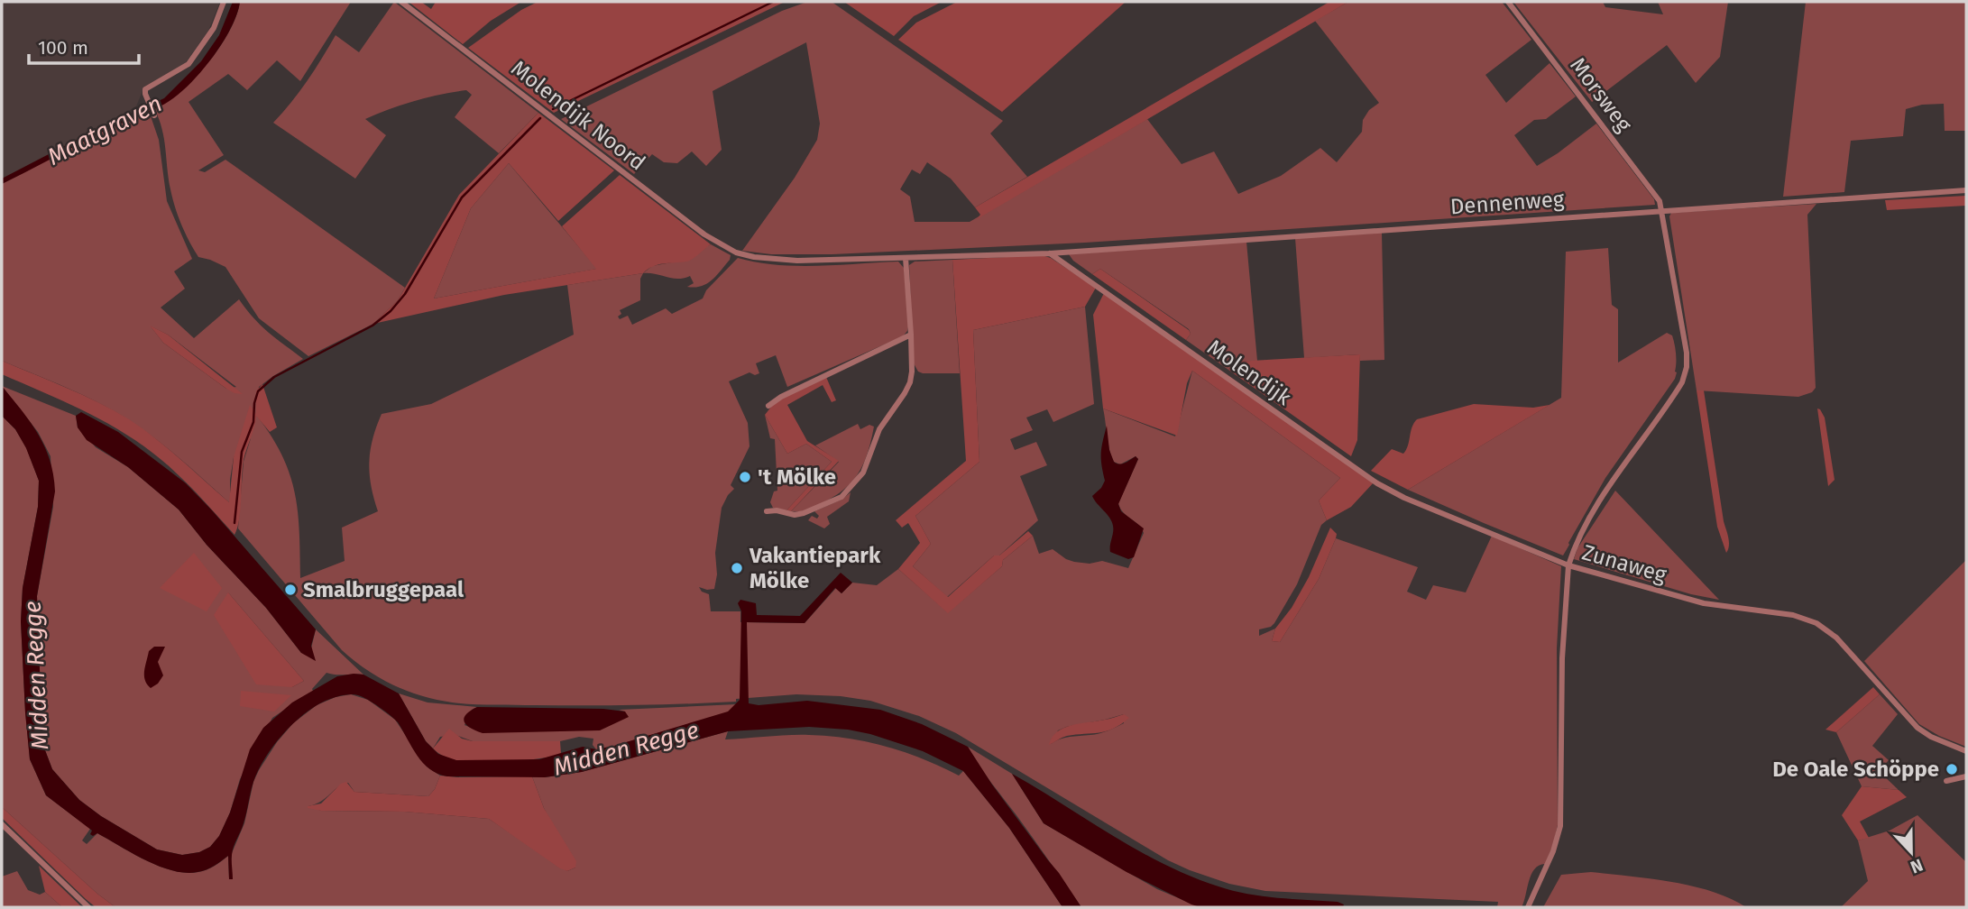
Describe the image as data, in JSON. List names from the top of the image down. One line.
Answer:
{"streets":{"street":["Morsweg","Molendijk Noord","Dennenweg","Molendijk","Zunaweg"]},"crossings":[["Morsweg","Dennenweg"],["Dennenweg","Molendijk"],["Molendijk","Zunaweg"]],"water":["Maatgraven","Midden Regge"],"places":["'t Mölke","Vakantiepark Mölke","Smalbruggepaal","De Oale Schöppe"],"scale_bar":"100 m","north":"bottom"}
